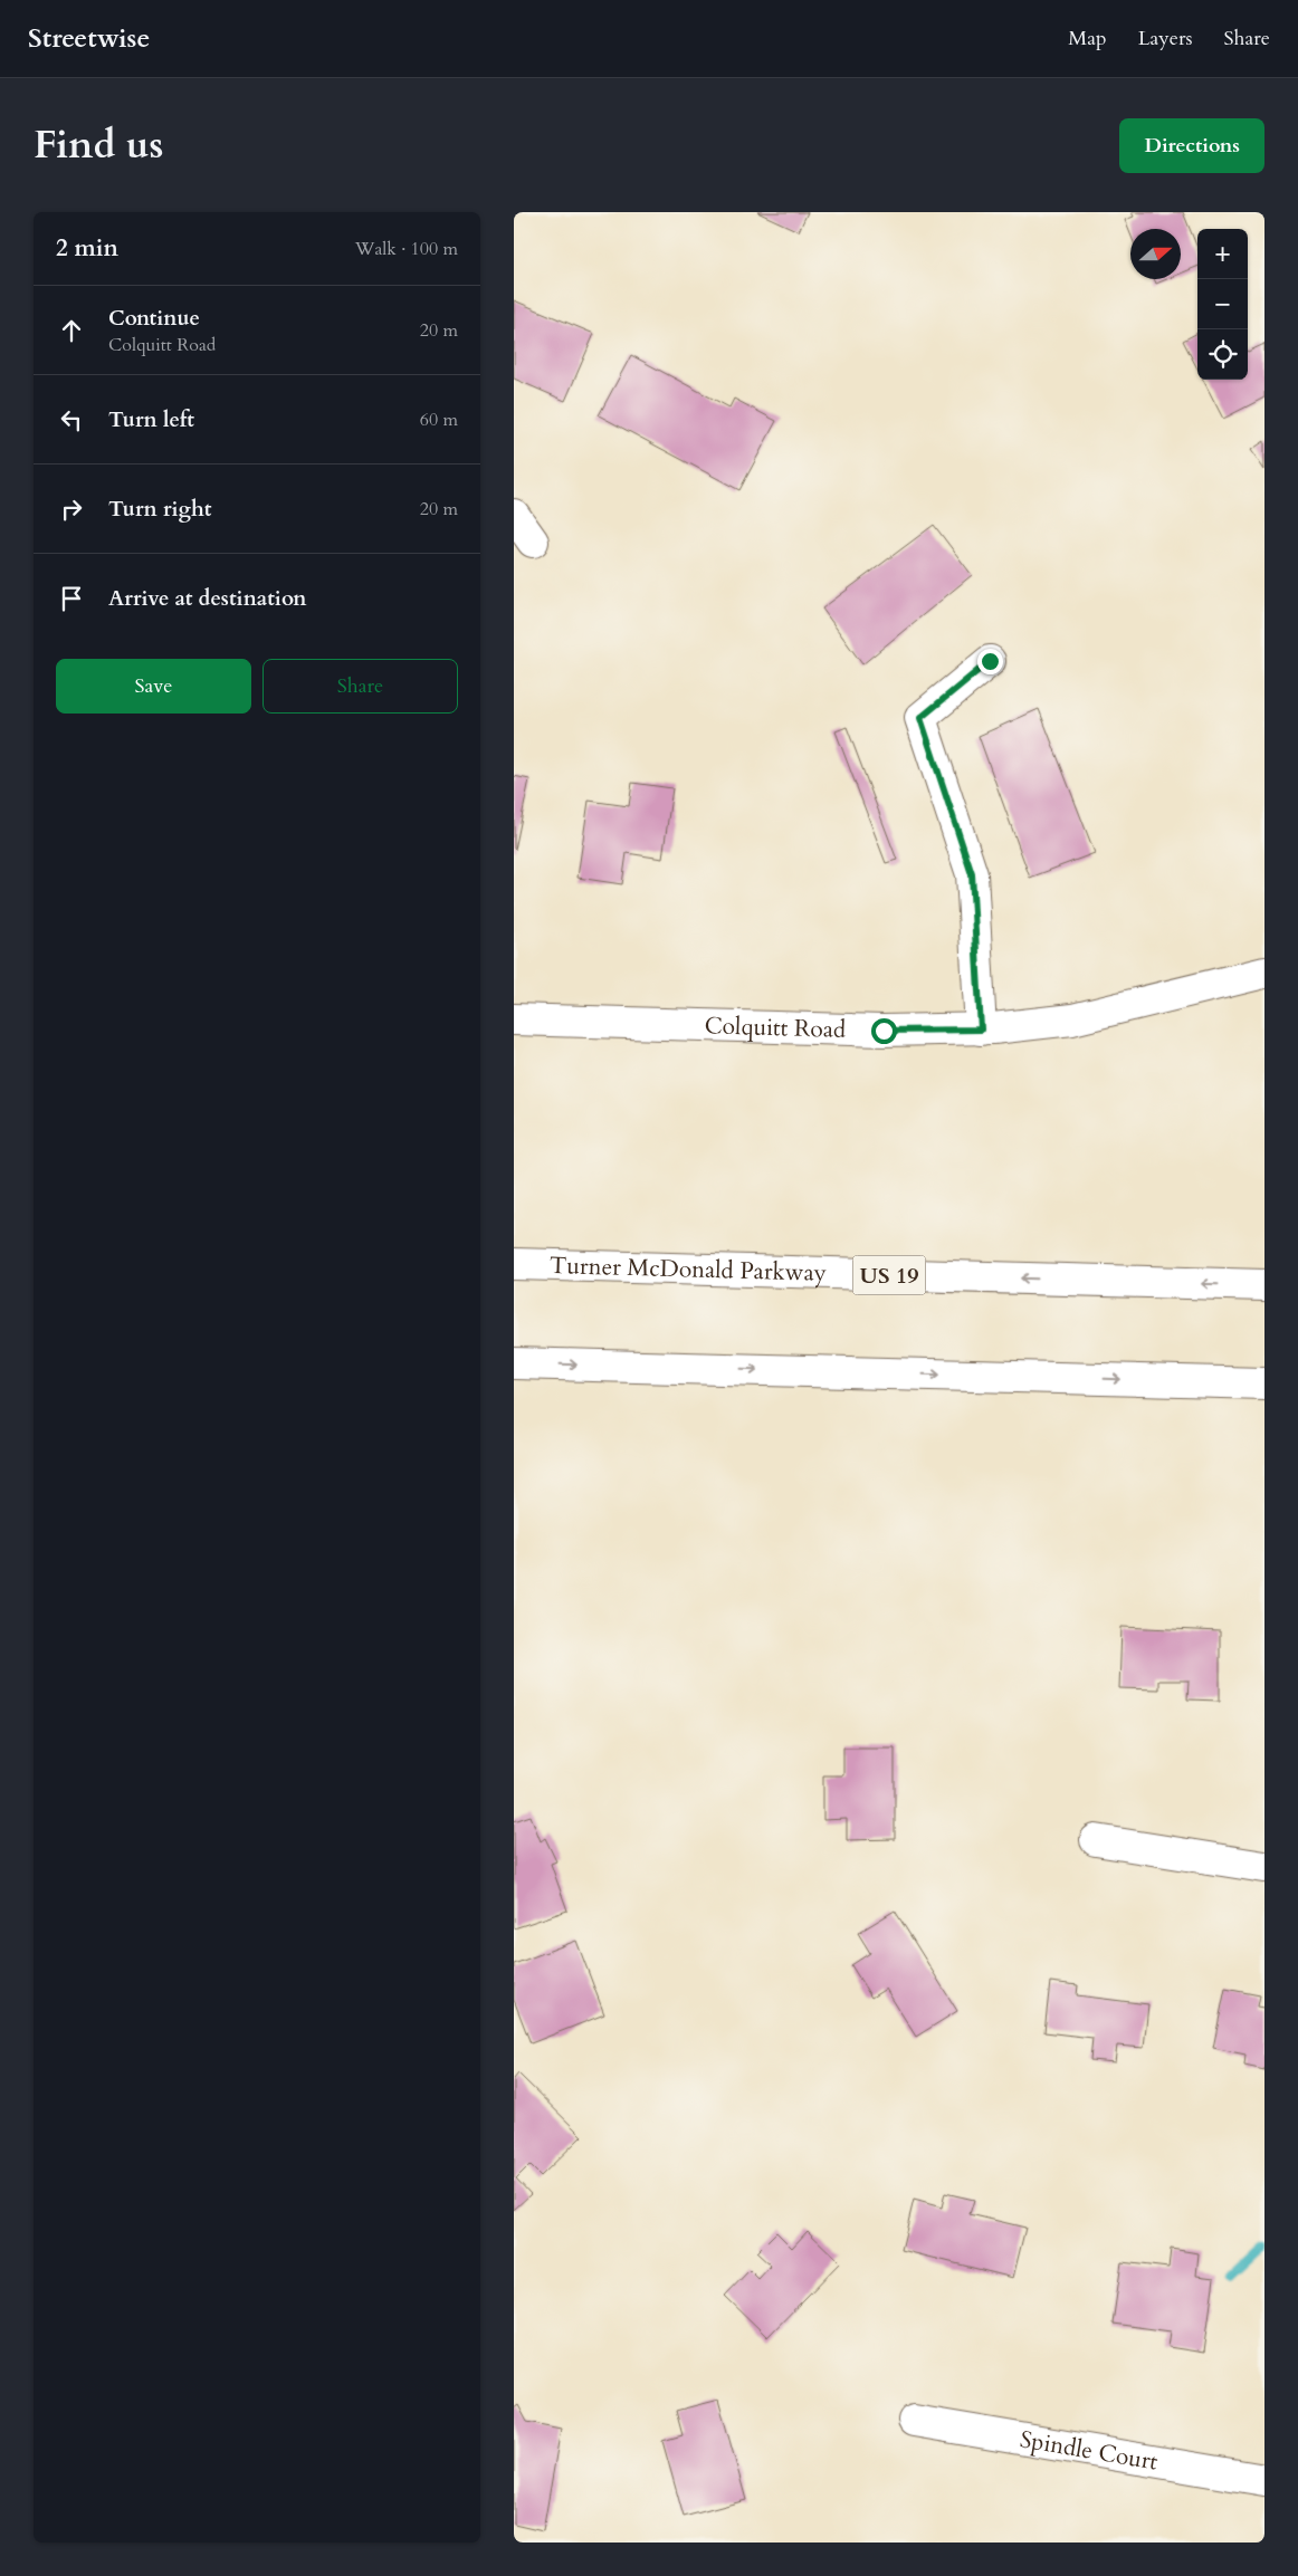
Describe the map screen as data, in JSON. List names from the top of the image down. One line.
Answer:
{"streets":{"main road":["Colquitt Road","Turner McDonald Parkway","US 19","Spindle Court"]},"north":"right","page":{"header":"Streetwise","nav":["Map","Layers","Share"],"title":"Find us","buttons":["Directions",["Save","Share"]],"heading":["2 min","Walk · 100 m"],"map_buttons":["+","−"],"list":[["Continue","Colquitt Road","20 m"],["Turn left","60 m"],["Turn right","20 m"],"Arrive at destination"]}}
